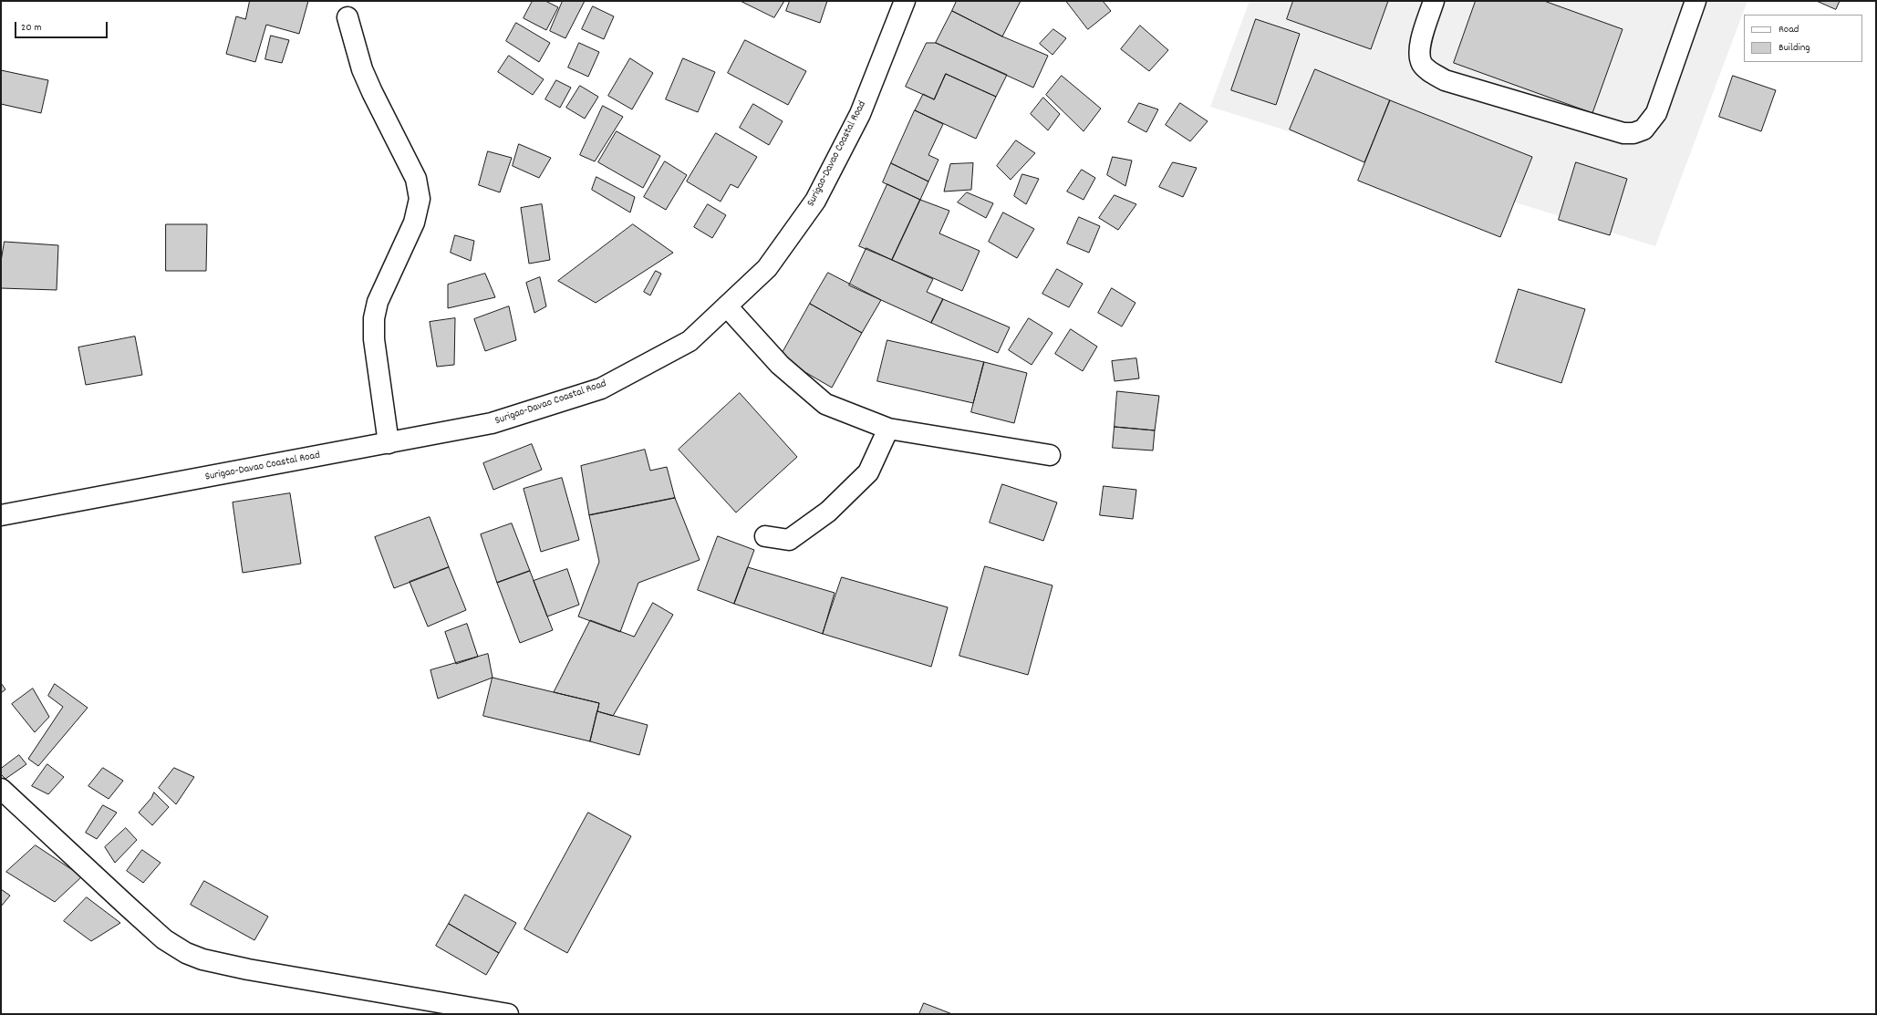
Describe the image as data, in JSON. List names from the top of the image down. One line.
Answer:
{"streets":{"main road":["Surigao-Davao Coastal Road"]},"legend":["Road","Building"],"scale_bar":"20 m"}
